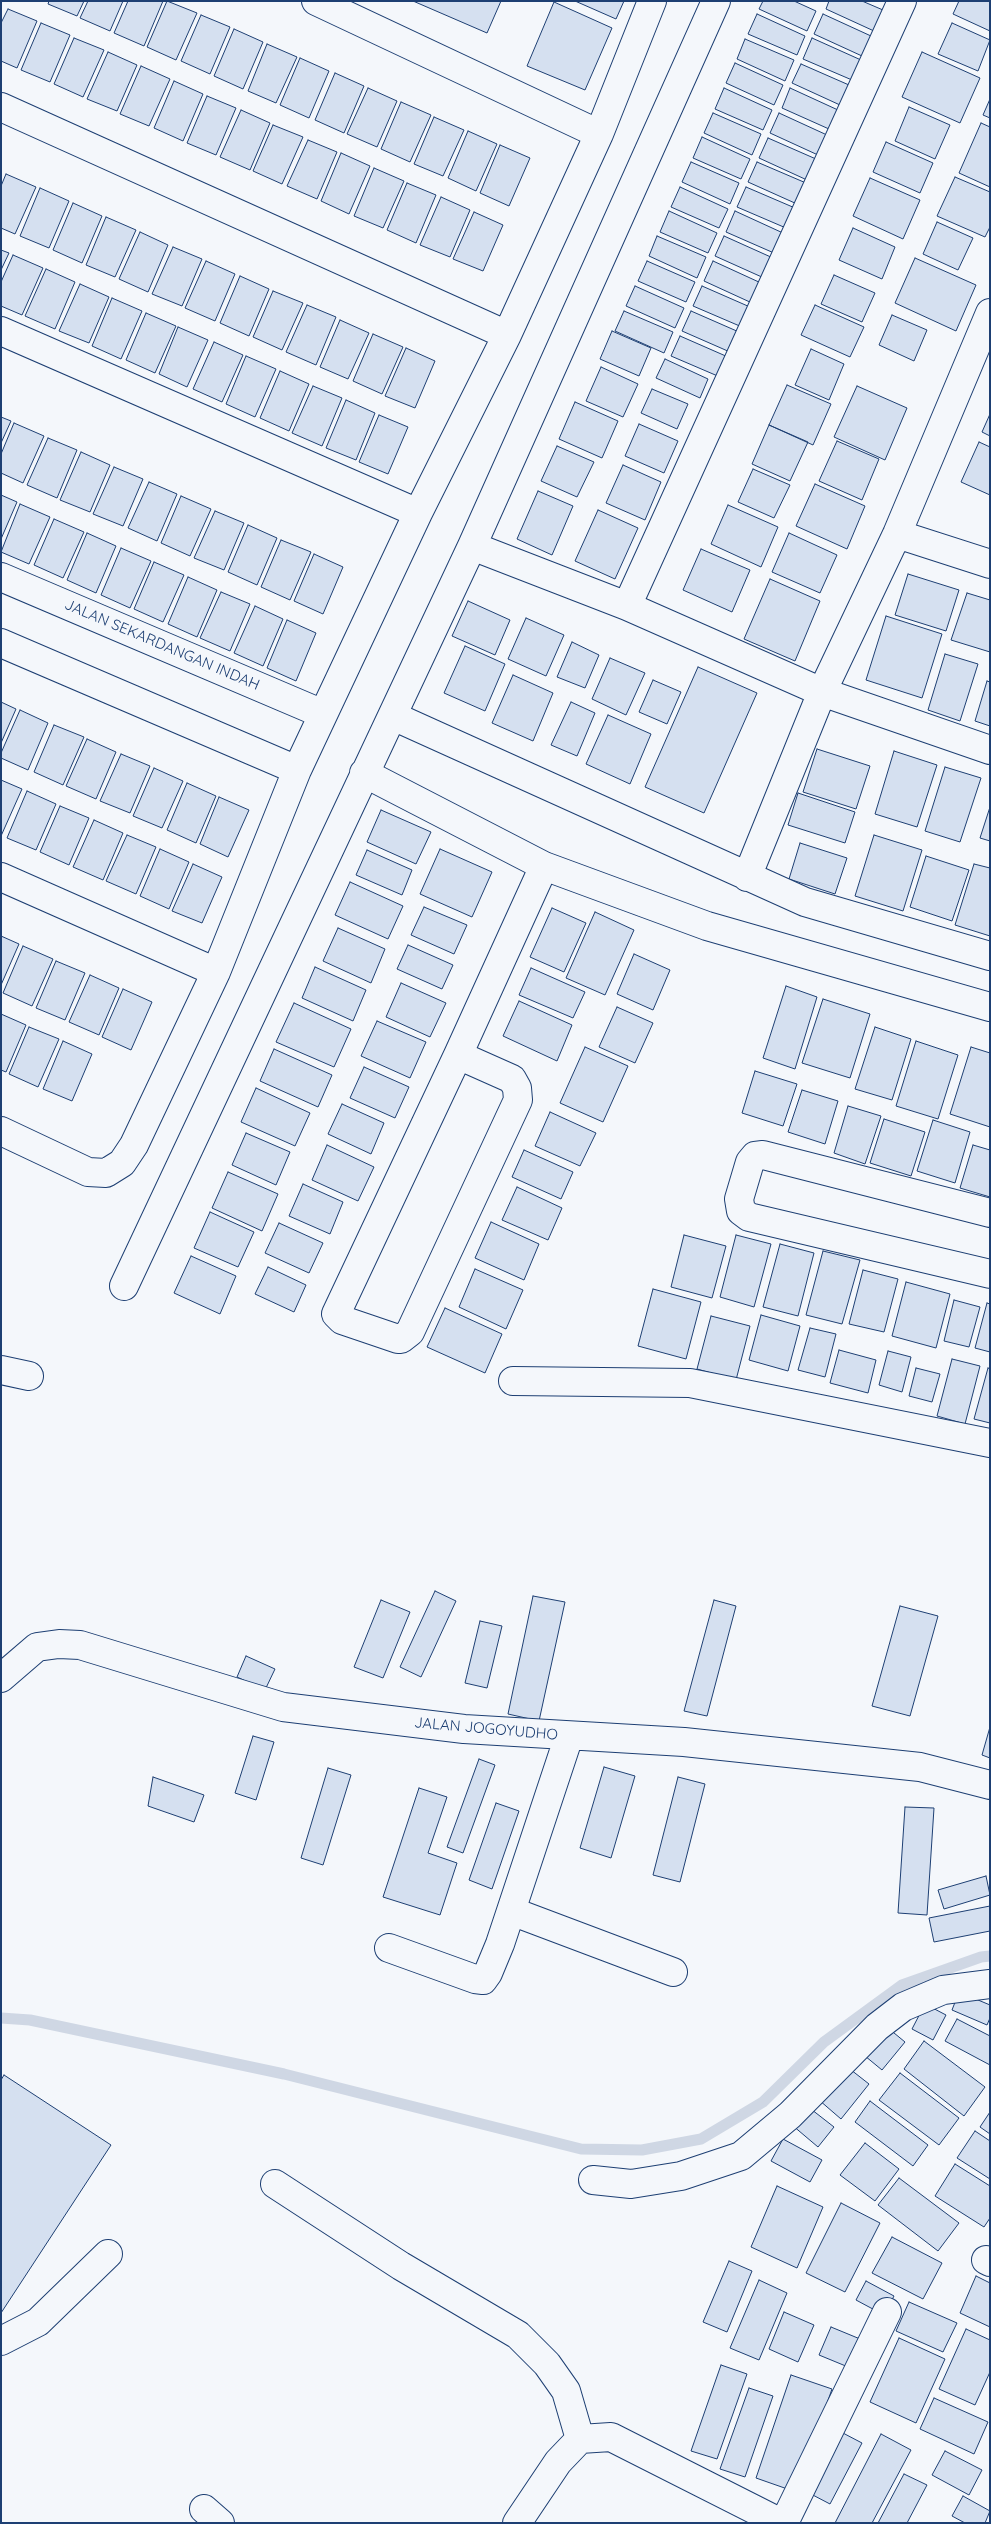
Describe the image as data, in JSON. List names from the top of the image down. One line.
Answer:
{"streets":{"street":["JALAN SEKARDANGAN INDAH","JALAN JOGOYUDHO"]}}
